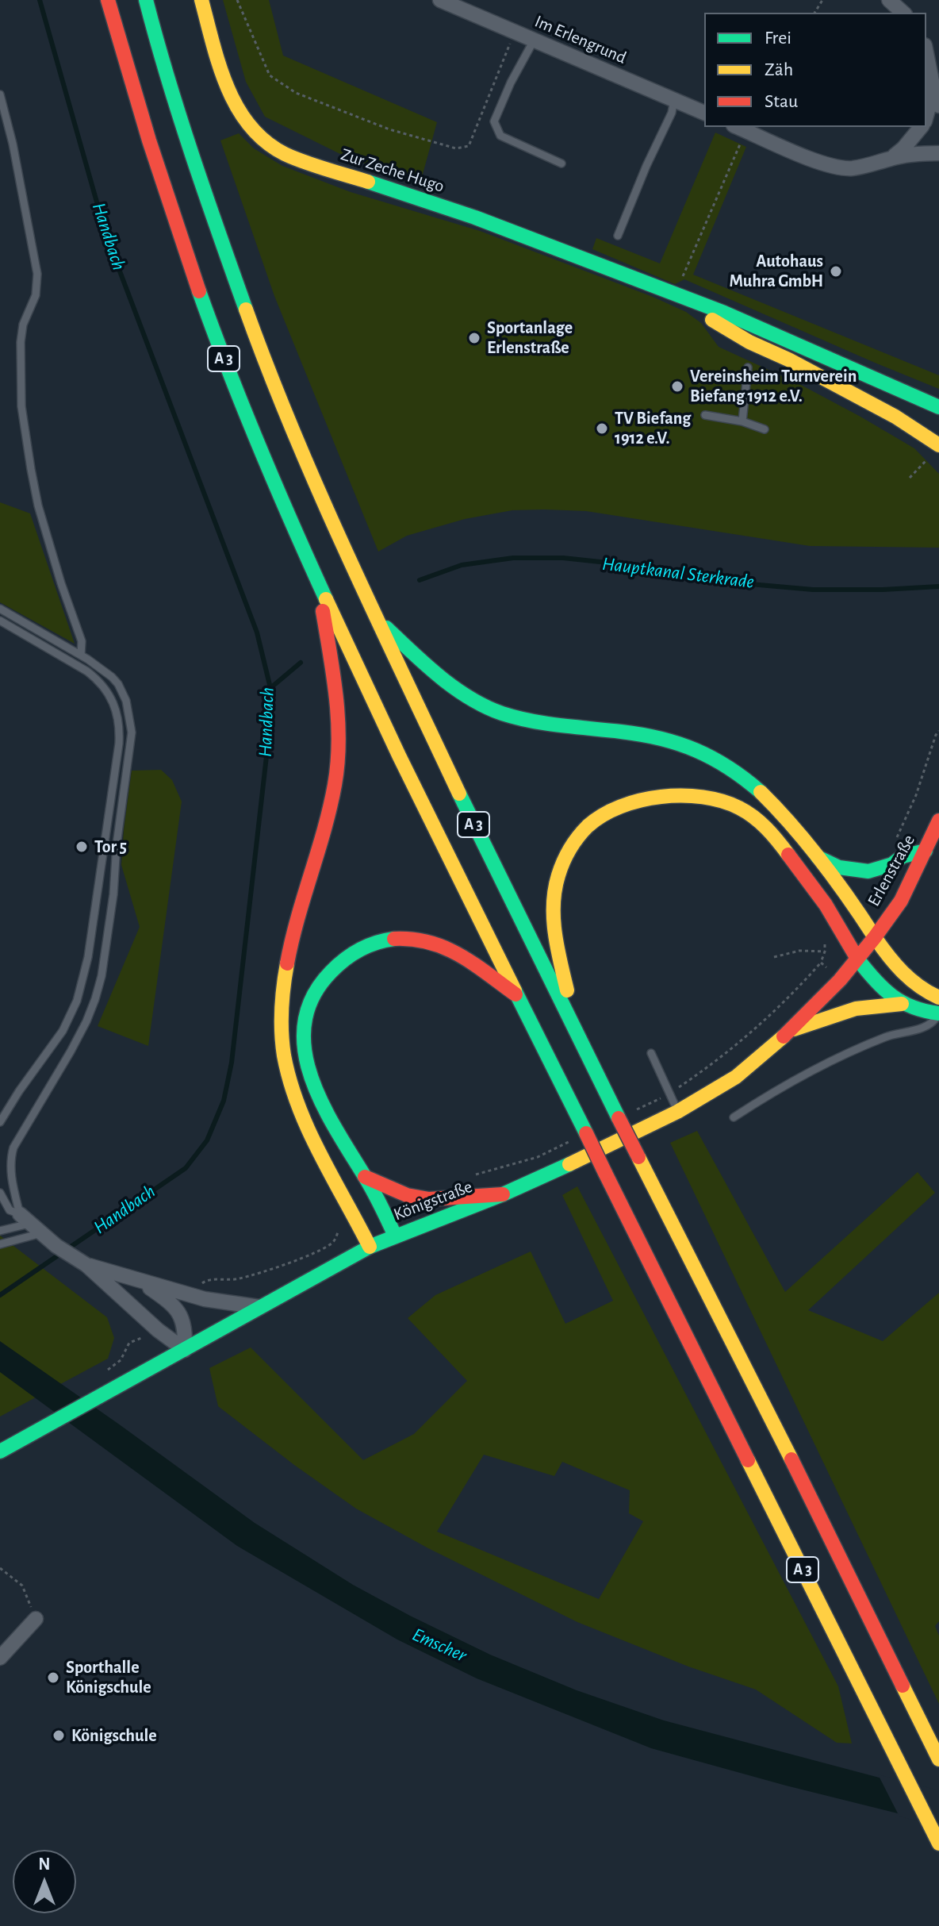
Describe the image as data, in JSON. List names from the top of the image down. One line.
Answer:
{"streets":{"main road":["Zur Zeche Hugo","A 3","Erlenstraße","Königstraße"],"street":["Im Erlengrund"]},"crossings":[["Erlenstraße","Königstraße"]],"water":["Handbach","Hauptkanal Sterkrade","Emscher"],"places":["Autohaus Muhra GmbH","Sportanlage Erlenstraße","Vereinsheim Turnverein Biefang 1912 e.V.","TV Biefang 1912 e.V.","Tor 5","Sporthalle Königschule","Königschule"],"legend":["Frei","Zäh","Stau"],"north":"top"}
